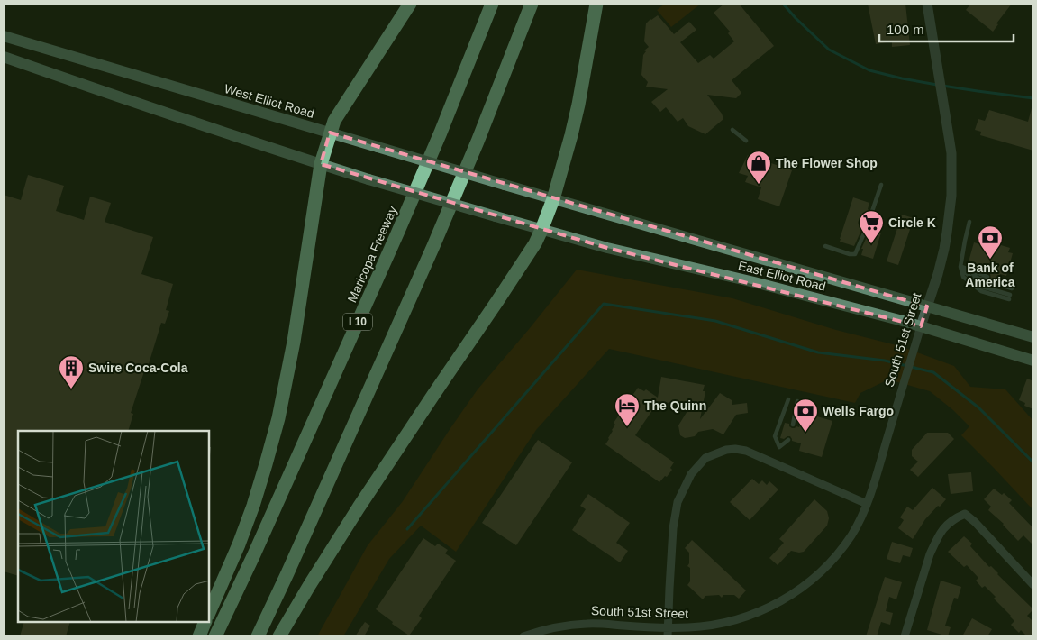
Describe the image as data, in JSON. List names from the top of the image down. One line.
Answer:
{"streets":{"highway":["Maricopa Freeway","I 10"],"main road":["West Elliot Road","East Elliot Road"],"street":["South 51st Street"]},"crossings":[["West Elliot Road","East Elliot Road"],["East Elliot Road","South 51st Street"]],"places":{"shop":["The Flower Shop"],"supermarket":["Circle K"],"bank":["Bank of America","Wells Fargo"],"building":["Swire Coca-Cola"],"hotel":["The Quinn"]},"scale_bar":"100 m"}
